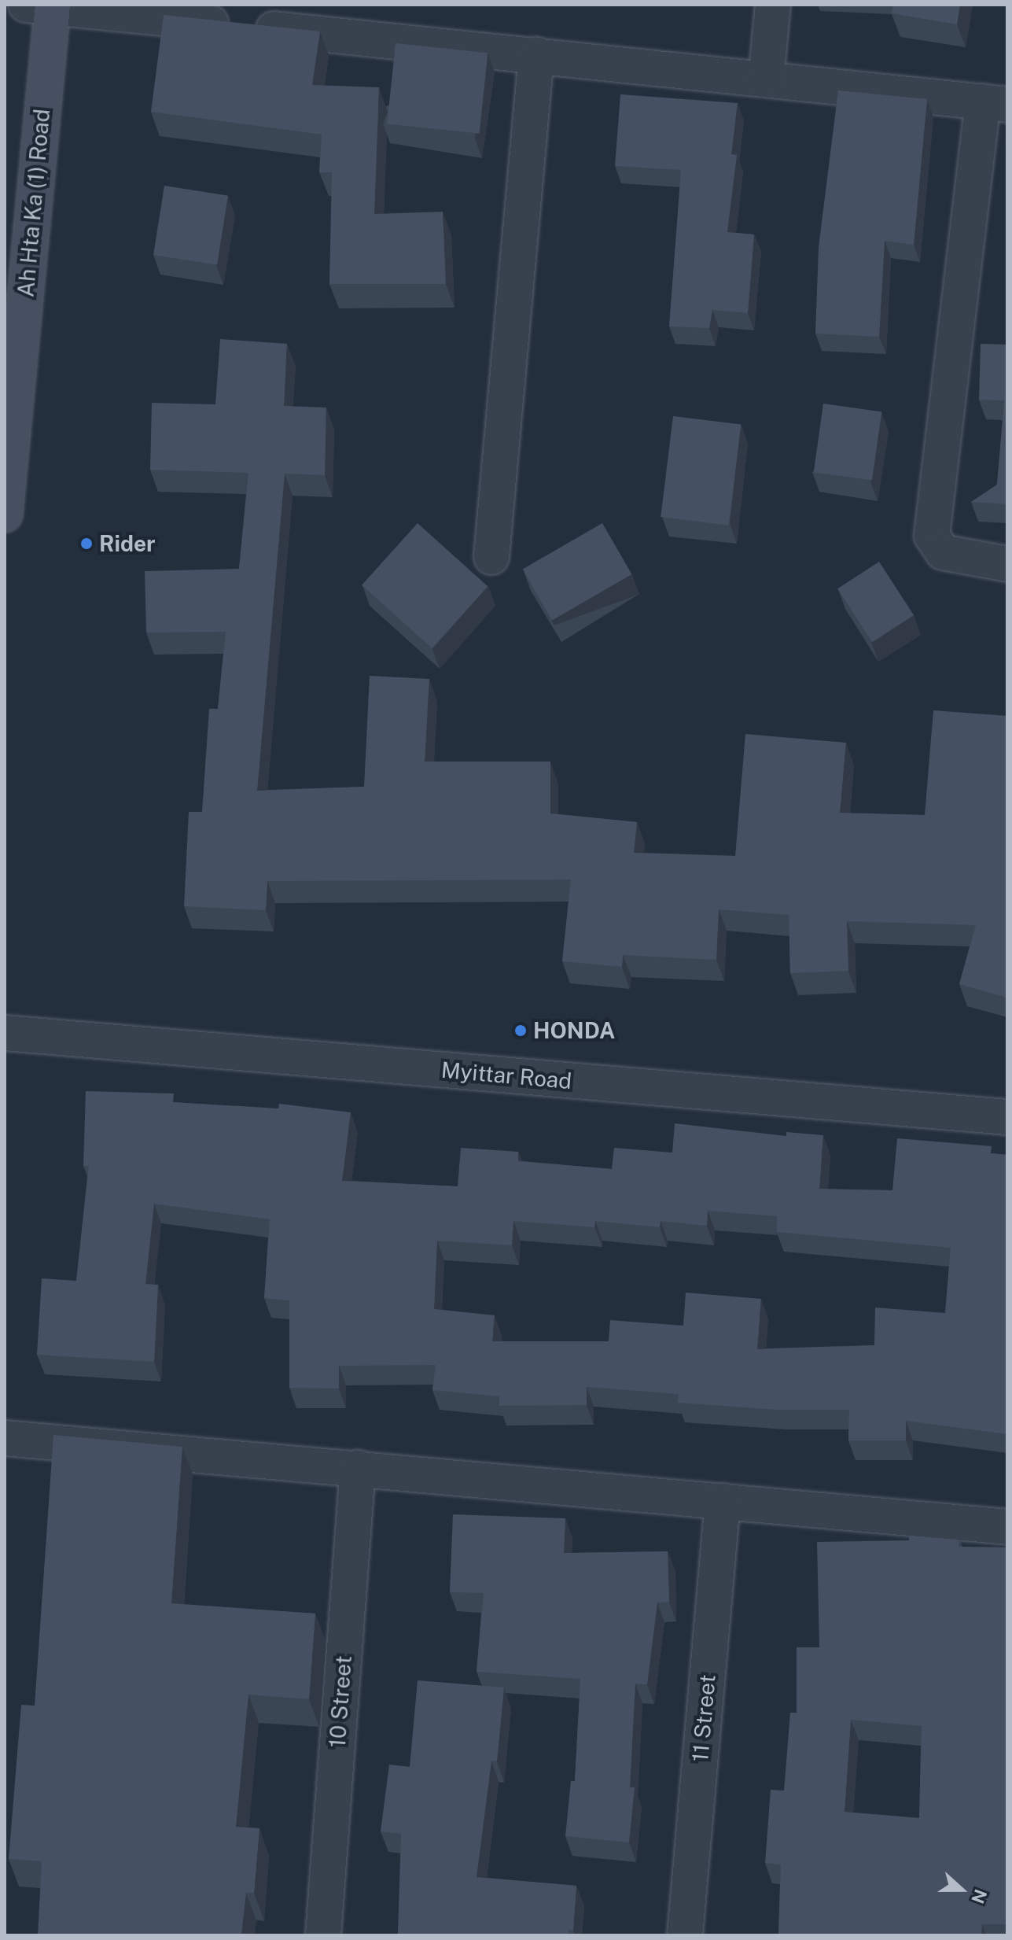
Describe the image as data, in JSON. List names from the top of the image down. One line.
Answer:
{"streets":{"street":["Ah Hta Ka (1) Road","Myittar Road","10 Street","11 Street"]},"places":["Rider","HONDA"],"north":"right"}
